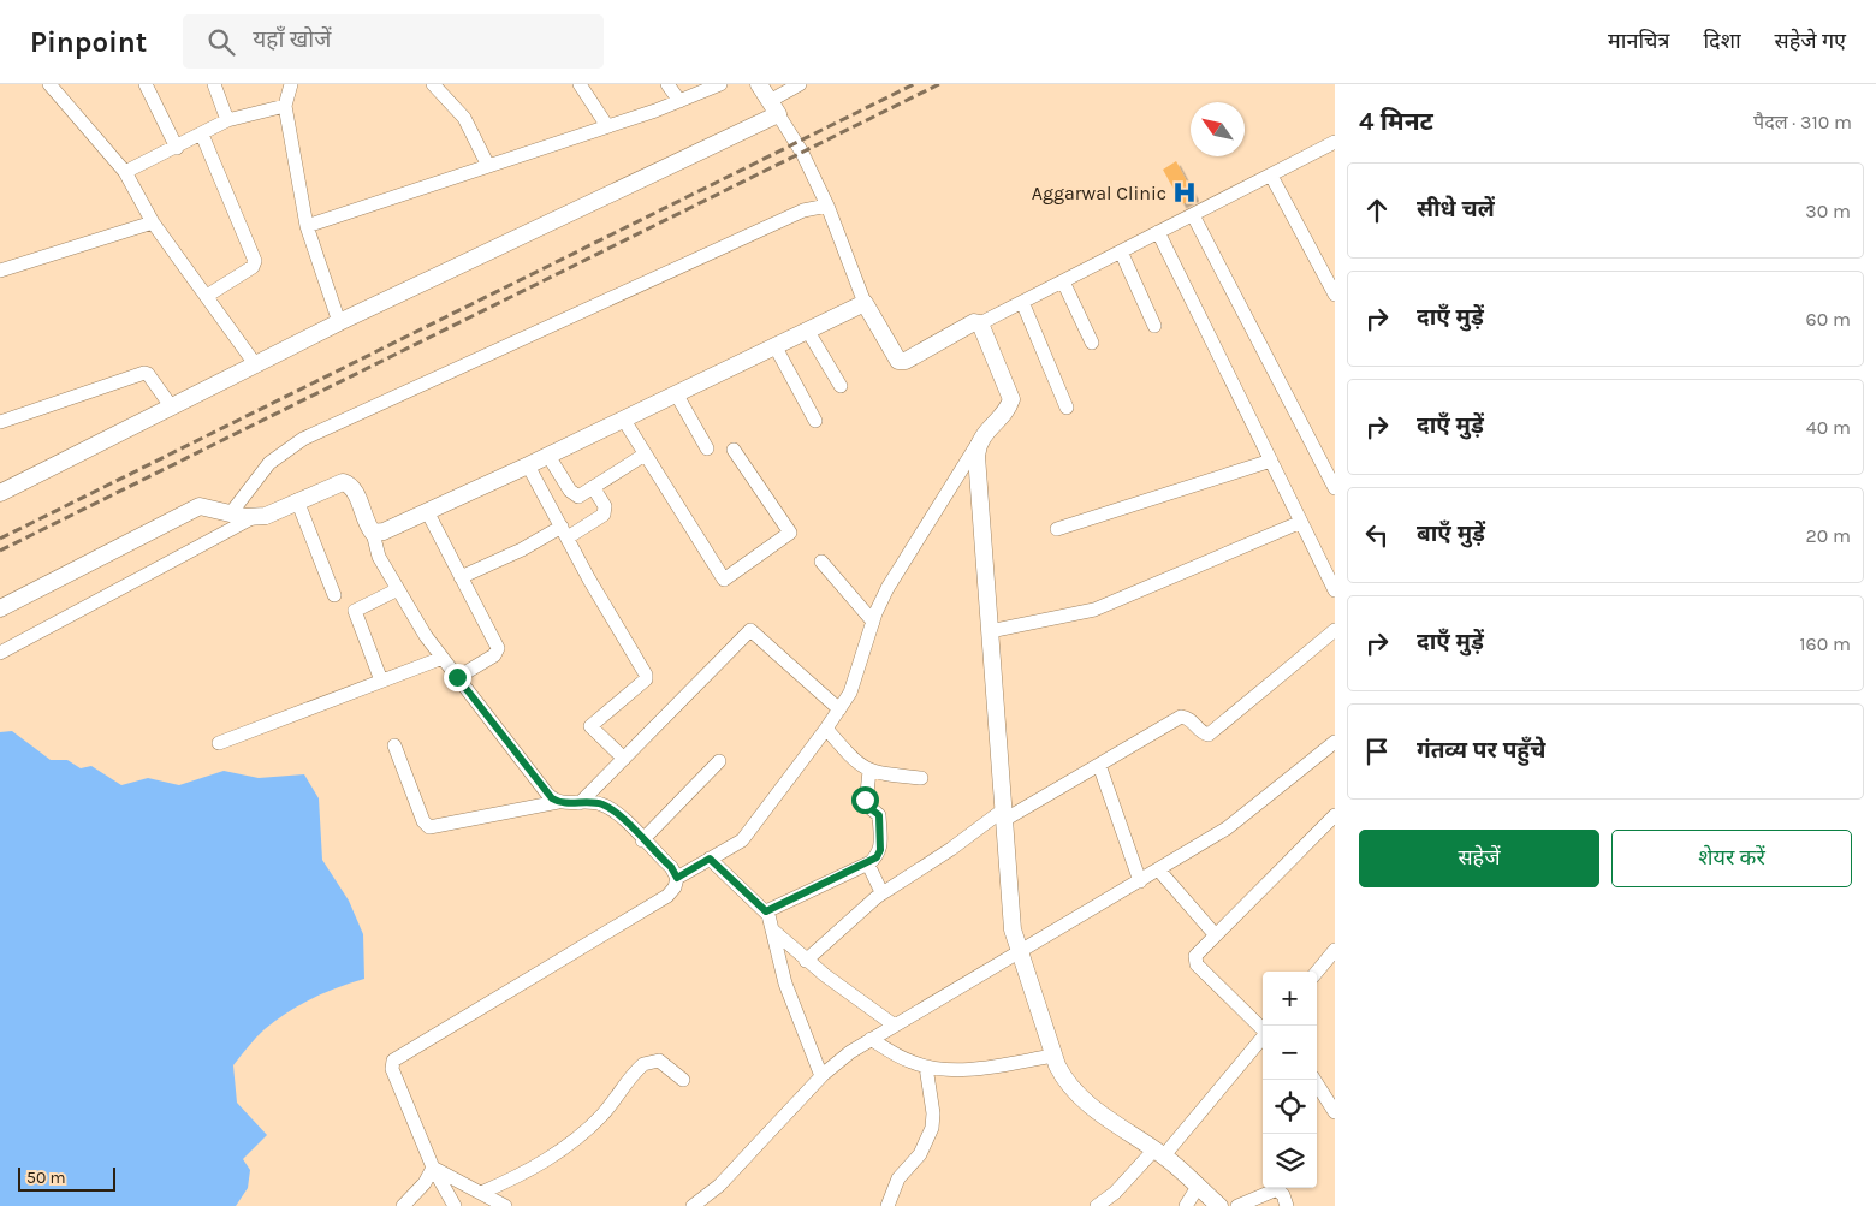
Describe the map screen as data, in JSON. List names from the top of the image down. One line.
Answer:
{"places":{"hospital":["Aggarwal Clinic"]},"scale_bar":"50 m","north":"top left","page":{"header":"Pinpoint","search":"यहाँ खोजें","nav":["मानचित्र","दिशा","सहेजे गए"],"heading":["4 मिनट","पैदल · 310 m"],"list":[["सीधे चलें","30 m"],["दाएँ मुड़ें","60 m"],["दाएँ मुड़ें","40 m"],["बाएँ मुड़ें","20 m"],["दाएँ मुड़ें","160 m"],"गंतव्य पर पहुँचे"],"buttons":["सहेजें","शेयर करें"],"map_buttons":["+","−"],"scale":"50 m"}}
